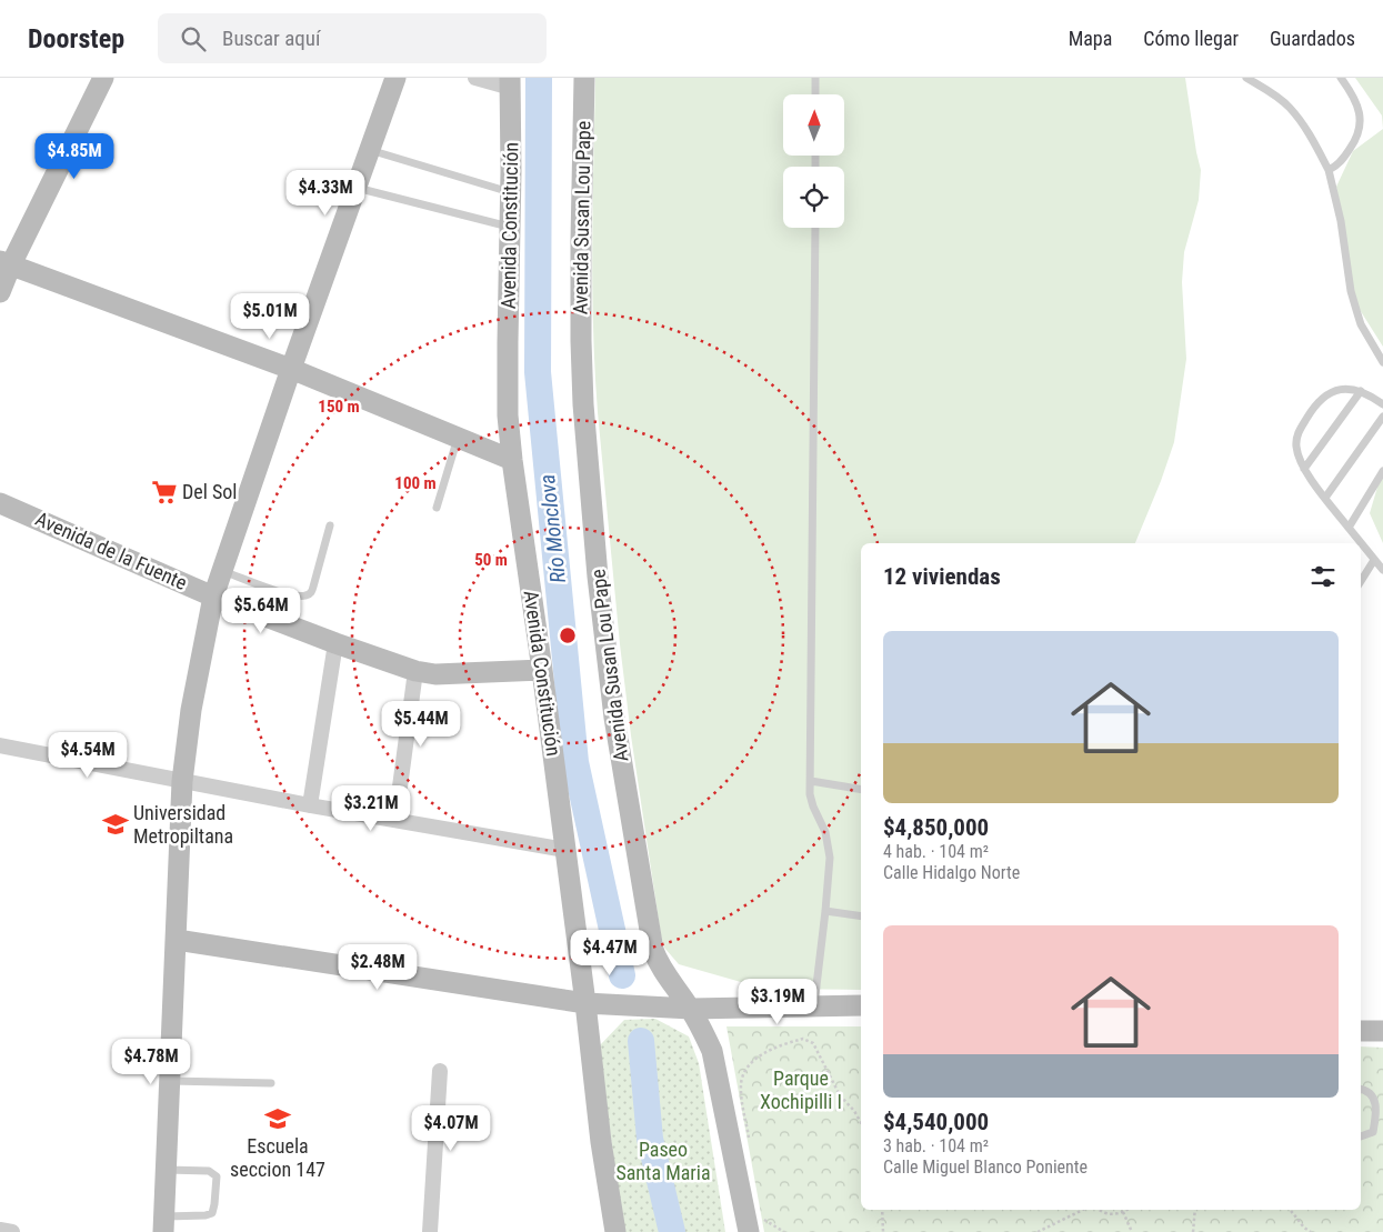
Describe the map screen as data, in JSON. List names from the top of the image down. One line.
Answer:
{"streets":{"street":["Avenida Susan Lou Pape","Avenida Constitución","Avenida de la Fuente"]},"crossings":[["Avenida Constitución","Avenida de la Fuente"]],"water":["Río Monclova"],"parks":["Parque Xochipilli I","Paseo Santa Maria"],"places":{"supermarket":["Del Sol"],"school or university":["Universidad Metropiltana","Escuela seccion 147"]},"north":"top","page":{"header":"Doorstep","search":"Buscar aquí","nav":["Mapa","Cómo llegar","Guardados"],"price":["$4.85M","$4.33M","$5.01M","$5.64M","$5.44M","$4.54M","$3.21M","$4.47M","$2.48M","$3.19M","$4.78M","$4.07M"],"heading":"12 viviendas","list":[{"name":"$4,850,000","note":"4 hab. · 104 m² · Calle Hidalgo Norte"},{"name":"$4,540,000","note":"3 hab. · 104 m² · Calle Miguel Blanco Poniente"}]},"rings":["150 m","100 m","50 m"]}
